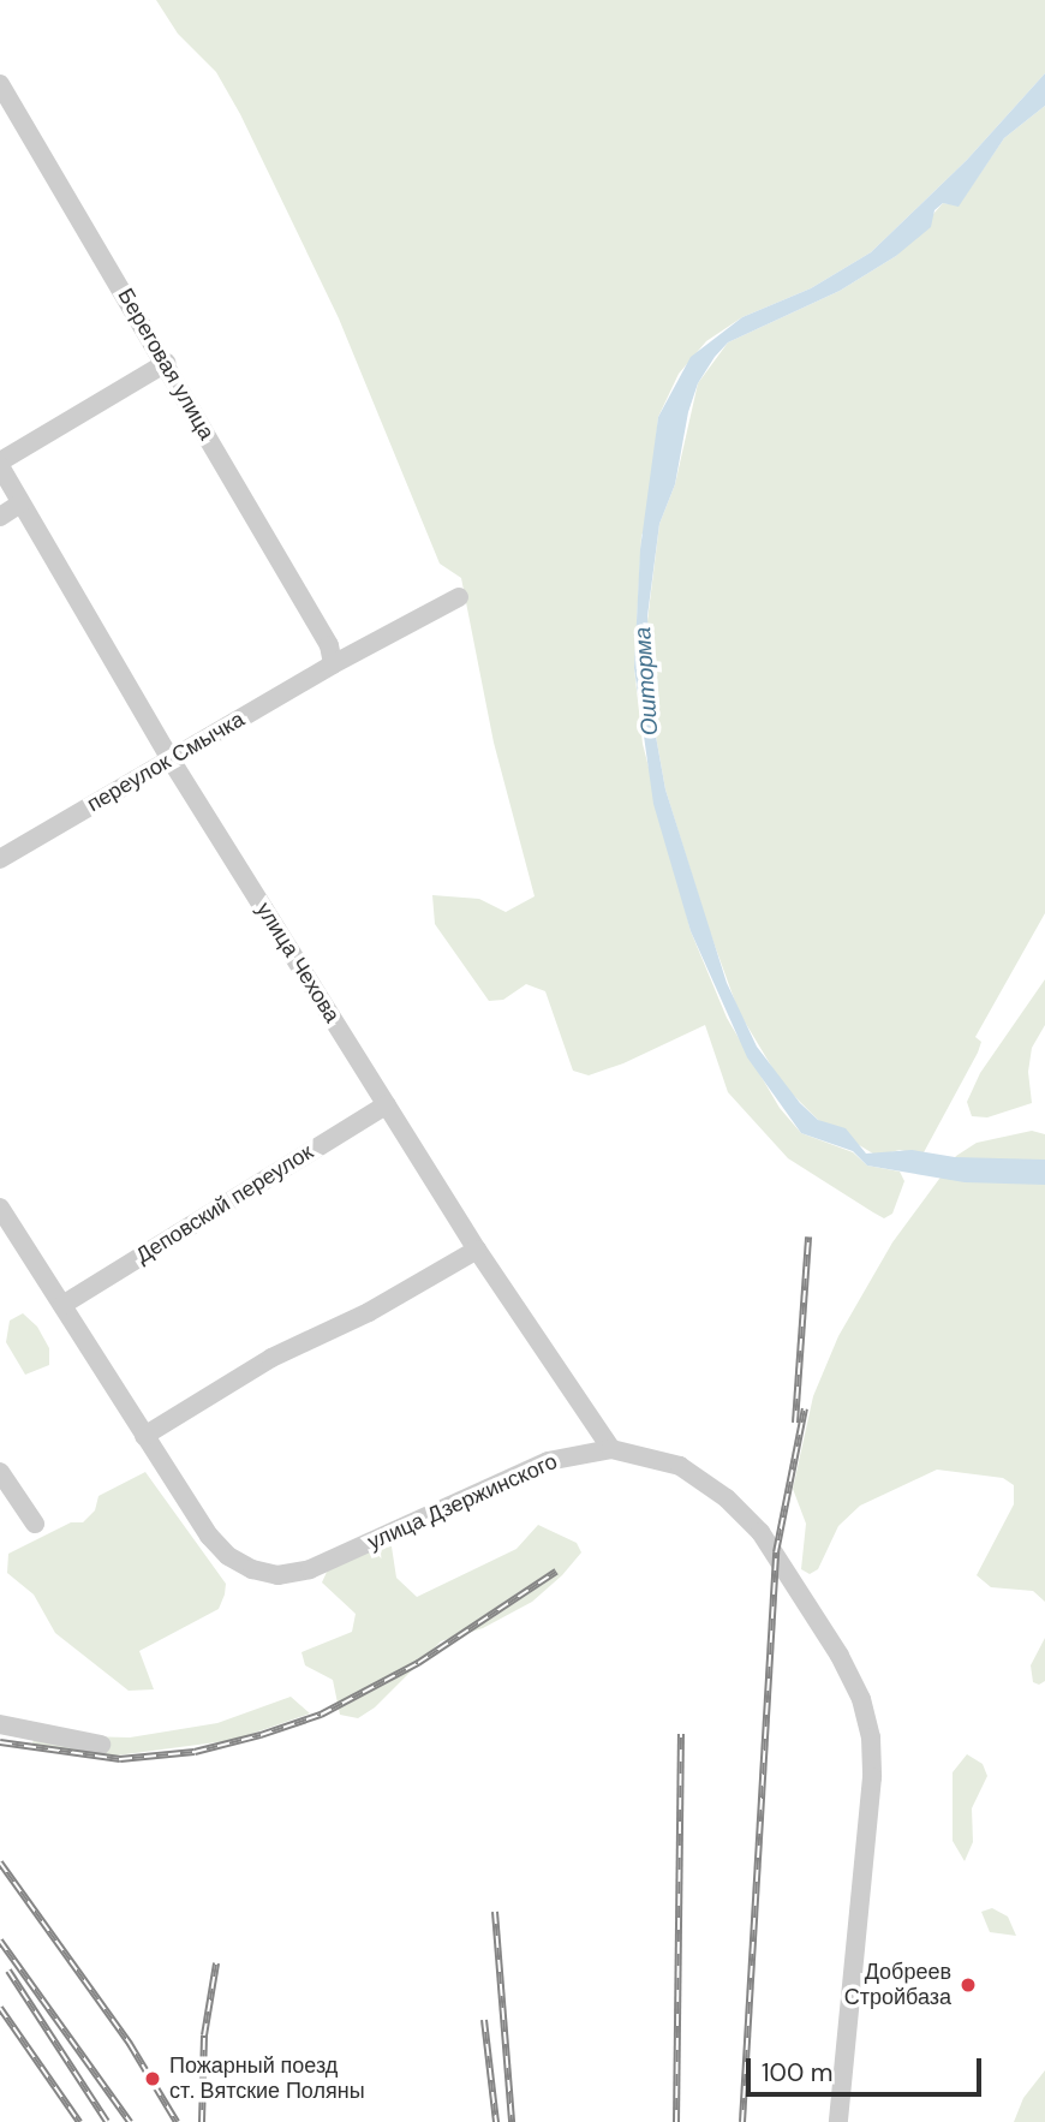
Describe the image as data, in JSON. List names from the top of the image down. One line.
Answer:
{"streets":{"street":["Береговая улица","переулок Смычка","улица Чехова","Деповский переулок","улица Дзержинского"]},"crossings":[["Береговая улица","переулок Смычка"],["переулок Смычка","улица Чехова"],["улица Чехова","Деповский переулок"],["улица Чехова","улица Дзержинского"],["Деповский переулок","улица Дзержинского"]],"water":["Ошторма"],"places":["Добреев Стройбаза","Пожарный поезд ст. Вятские Поляны"],"scale_bar":"100 m"}
